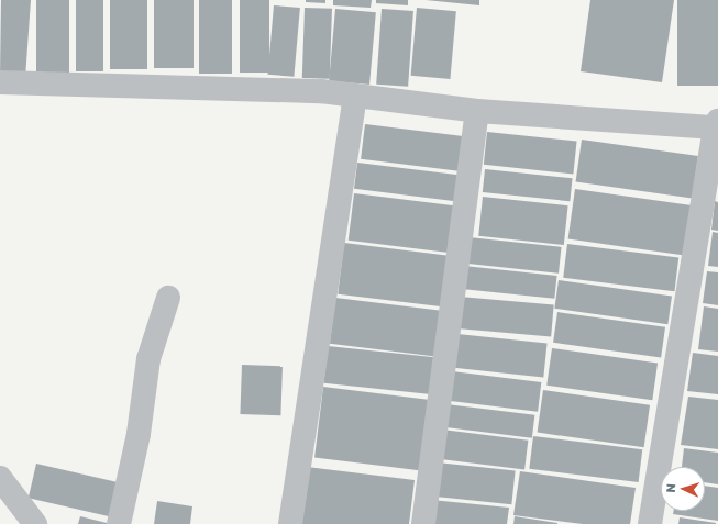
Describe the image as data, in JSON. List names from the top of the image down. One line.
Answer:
{"north":"left"}
